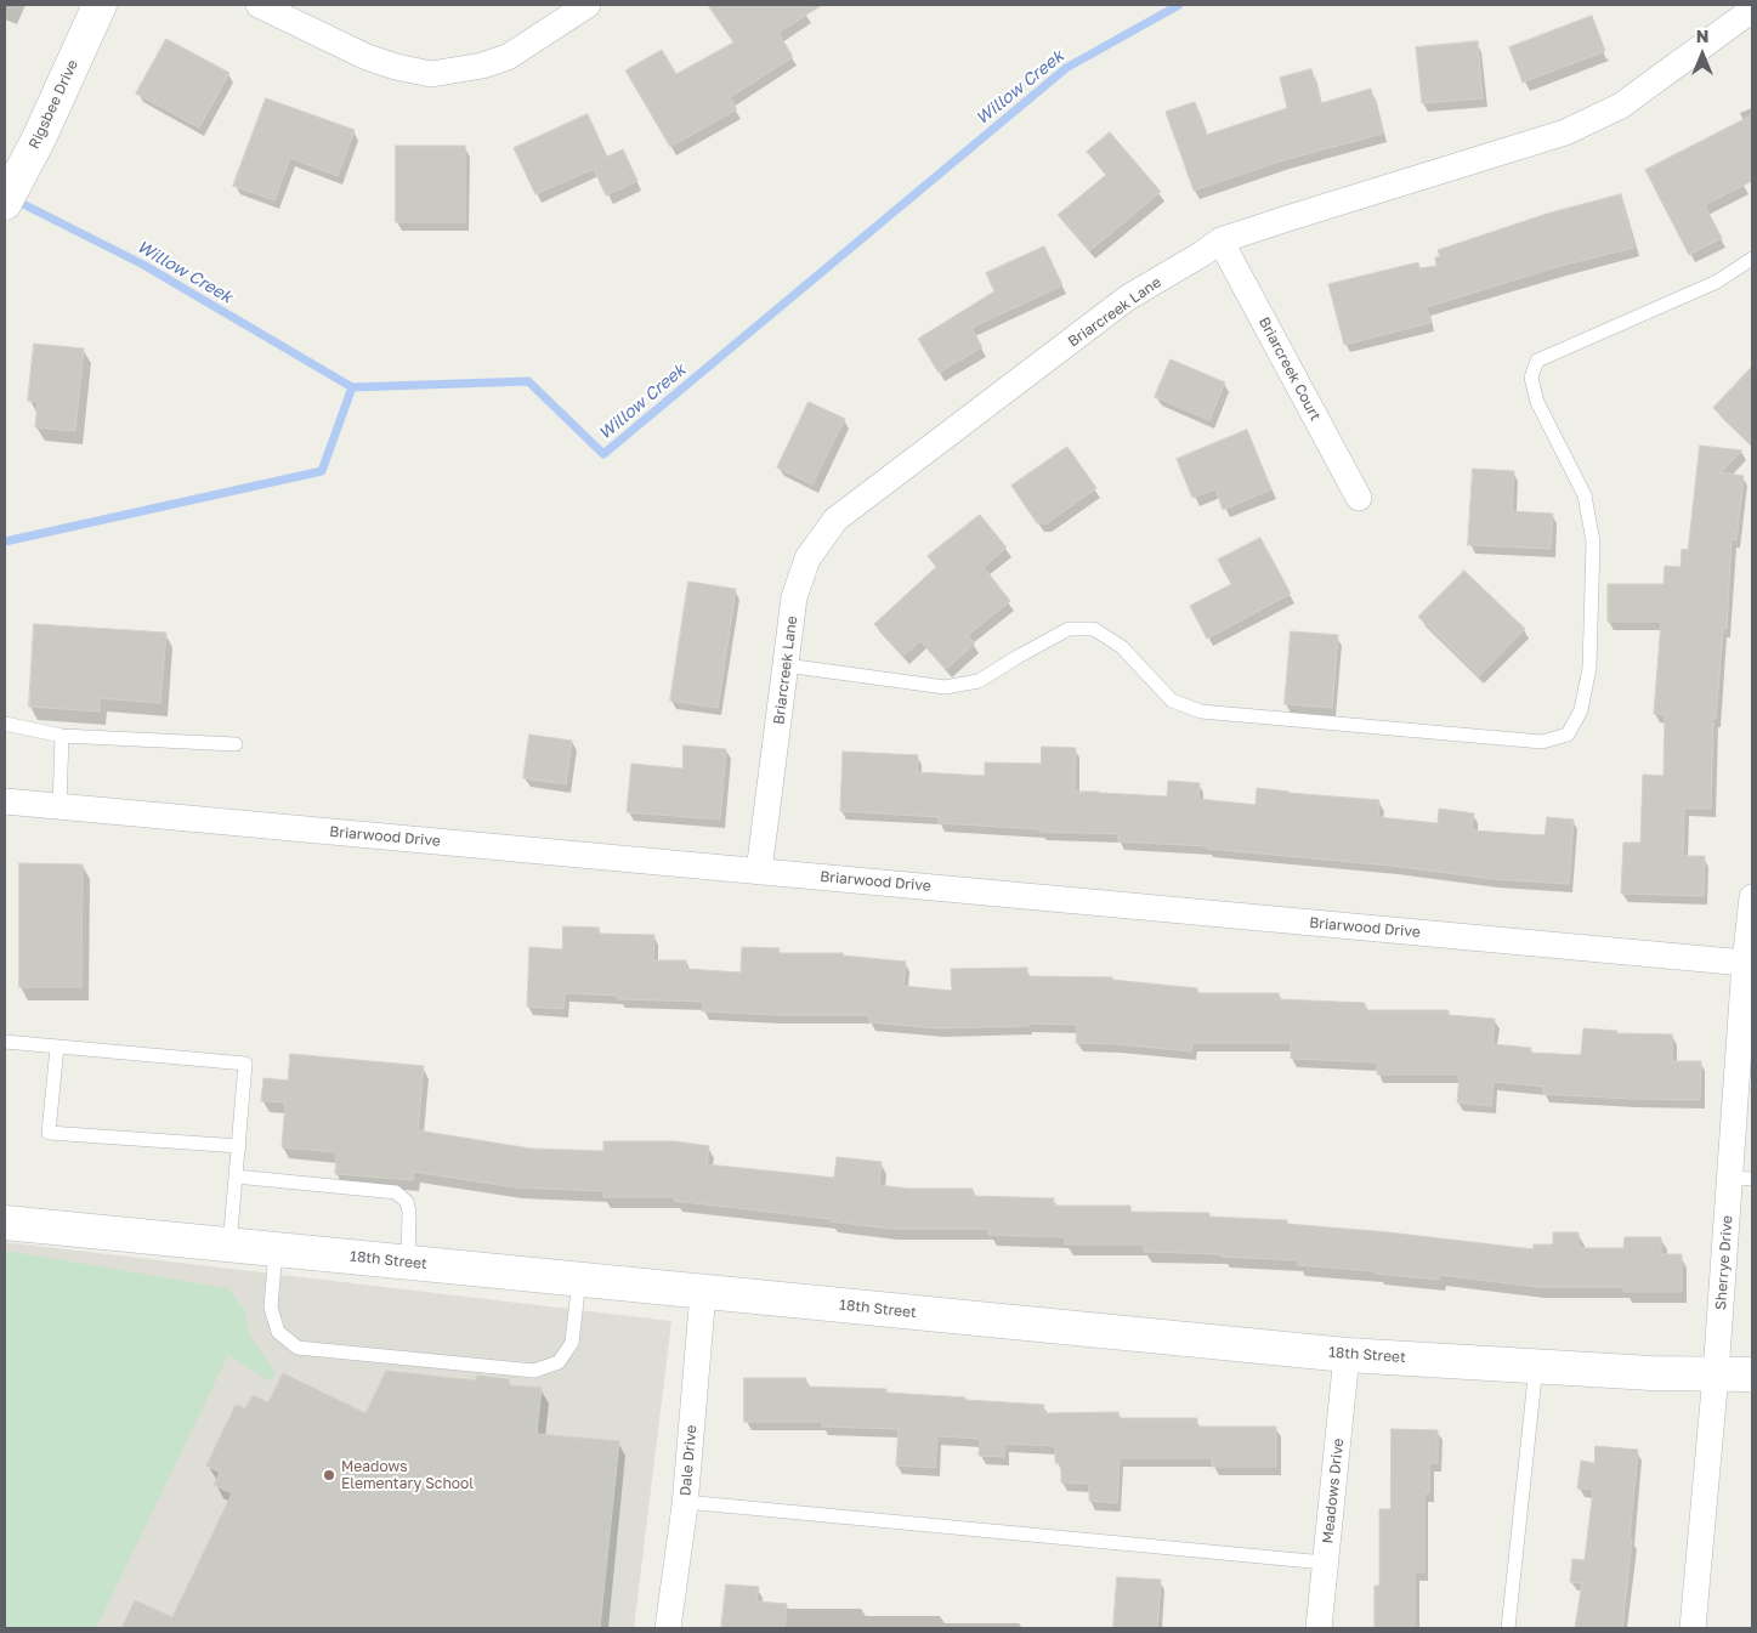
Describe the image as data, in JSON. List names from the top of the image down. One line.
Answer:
{"streets":{"street":["Rigsbee Drive","Briarcreek Lane","Briarcreek Court","Briarwood Drive","18th Street","Sherrye Drive","Dale Drive","Meadows Drive"]},"crossings":[["Briarcreek Lane","Briarcreek Court"],["Briarcreek Lane","Briarwood Drive"],["Briarwood Drive","Sherrye Drive"],["18th Street","Sherrye Drive"],["18th Street","Dale Drive"],["18th Street","Meadows Drive"]],"water":["Willow Creek"],"places":["Meadows Elementary School"],"north":"top"}
